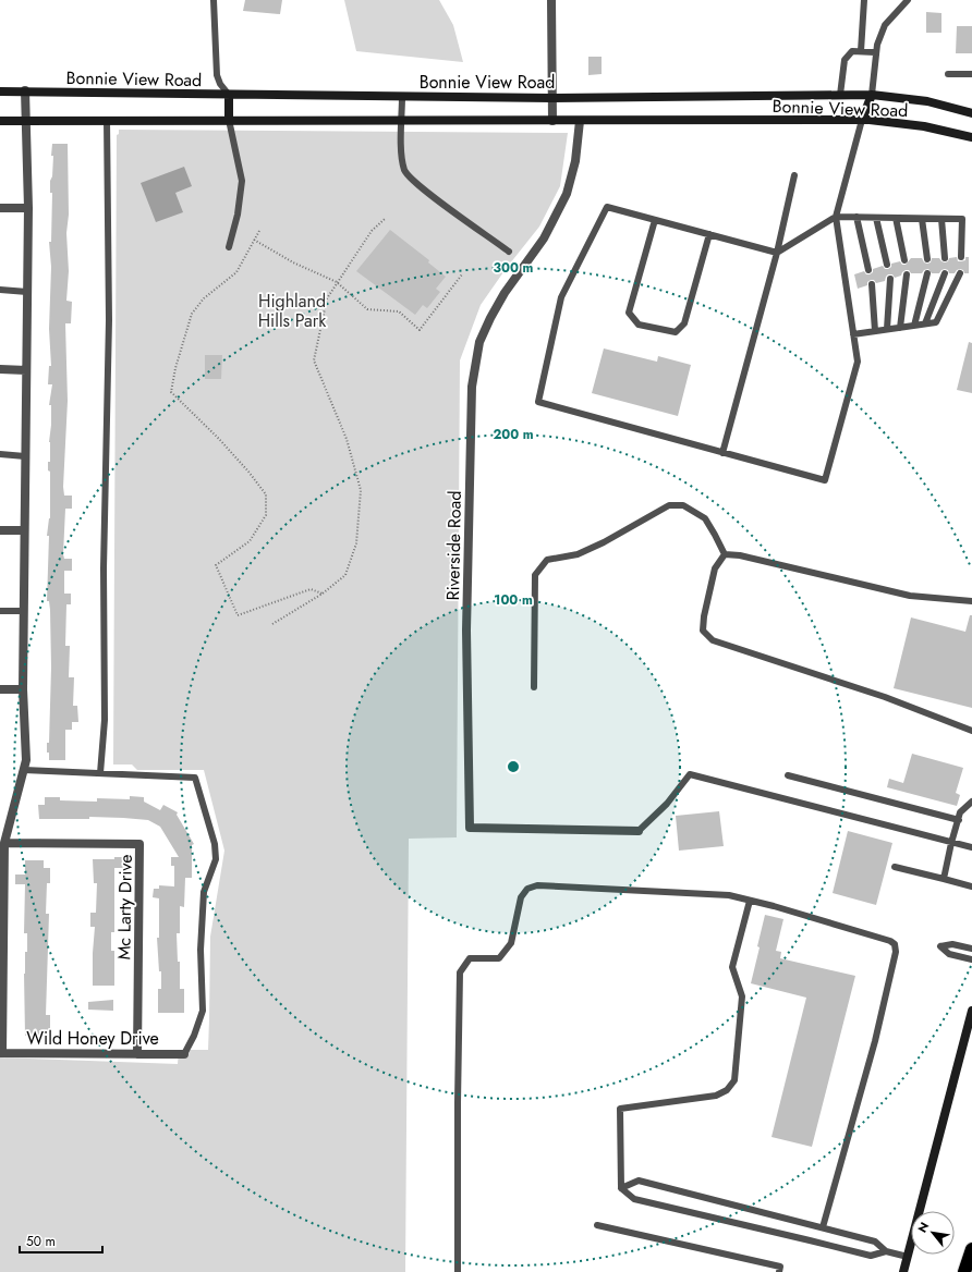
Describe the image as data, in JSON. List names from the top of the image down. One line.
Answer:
{"streets":{"main road":["Bonnie View Road"],"street":["Riverside Road","Mc Larty Drive","Wild Honey Drive"]},"crossings":[["Bonnie View Road","Riverside Road"],["Mc Larty Drive","Wild Honey Drive"]],"parks":["Highland Hills Park"],"scale_bar":"50 m","north":"top left","rings":["300 m","200 m","100 m"]}
